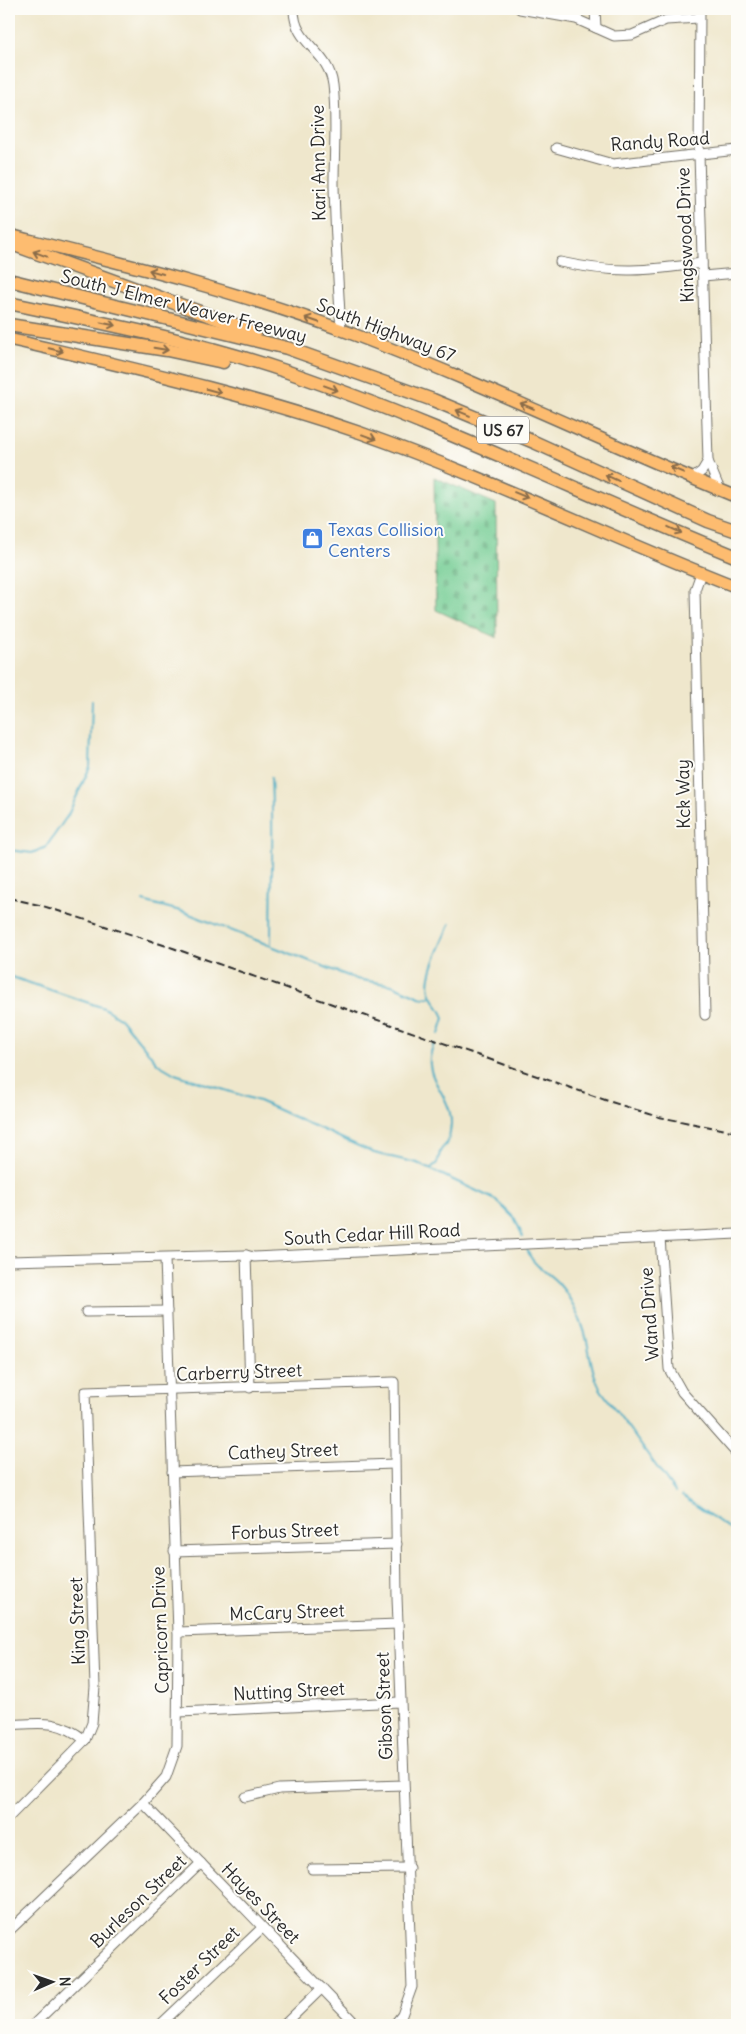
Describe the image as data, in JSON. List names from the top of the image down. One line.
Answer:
{"streets":{"highway":["South J Elmer Weaver Freeway","US 67"],"main road":["South Highway 67"],"street":["Randy Road","Kari Ann Drive","Kingswood Drive","Kck Way","South Cedar Hill Road","Wand Drive","Carberry Street","Cathey Street","Forbus Street","McCary Street","King Street","Capricorn Drive","Nutting Street","Gibson Street","Burleson Street","Hayes Street","Foster Street"]},"crossings":[["Randy Road","Kingswood Drive"],["Kari Ann Drive","South Highway 67"],["Kingswood Drive","South Highway 67"],["South Cedar Hill Road","Wand Drive"],["South Cedar Hill Road","Capricorn Drive"],["Carberry Street","King Street"],["Carberry Street","Capricorn Drive"],["Carberry Street","Gibson Street"],["Cathey Street","Capricorn Drive"],["Cathey Street","Gibson Street"],["Forbus Street","Capricorn Drive"],["Forbus Street","Gibson Street"],["McCary Street","Capricorn Drive"],["McCary Street","Gibson Street"],["Capricorn Drive","Nutting Street"],["Capricorn Drive","Hayes Street"],["Nutting Street","Gibson Street"],["Burleson Street","Hayes Street"],["Hayes Street","Foster Street"]],"places":{"shop":["Texas Collision Centers"]},"north":"right"}
